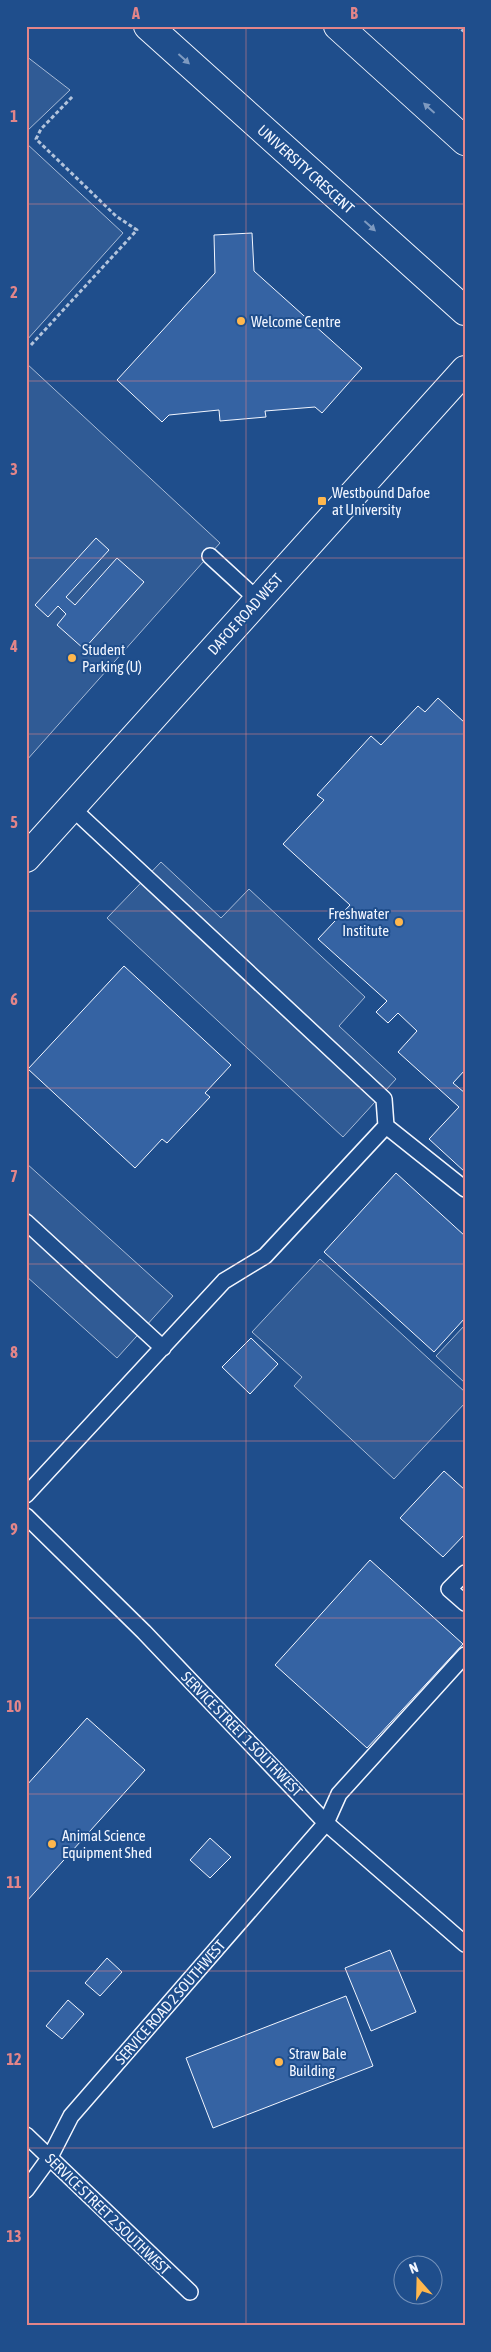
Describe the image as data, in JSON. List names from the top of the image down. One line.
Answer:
{"streets":{"street":["UNIVERSITY CRESCENT","DAFOE ROAD WEST"],"lane":["SERVICE STREET 1 SOUTHWEST","SERVICE ROAD 2 SOUTHWEST","SERVICE STREET 2 SOUTHWEST"]},"crossings":[["SERVICE STREET 1 SOUTHWEST","SERVICE ROAD 2 SOUTHWEST"],["SERVICE ROAD 2 SOUTHWEST","SERVICE STREET 2 SOUTHWEST"]],"places":{"other":["Welcome Centre","Student Parking (U)","Freshwater Institute","Animal Science Equipment Shed","Straw Bale Building"],"transit":["Westbound Dafoe at University"]},"north":"top","grid":{"columns":["A","B"],"rows":["1","2","3","4","5","6","7","8","9","10","11","12","13"]}}
